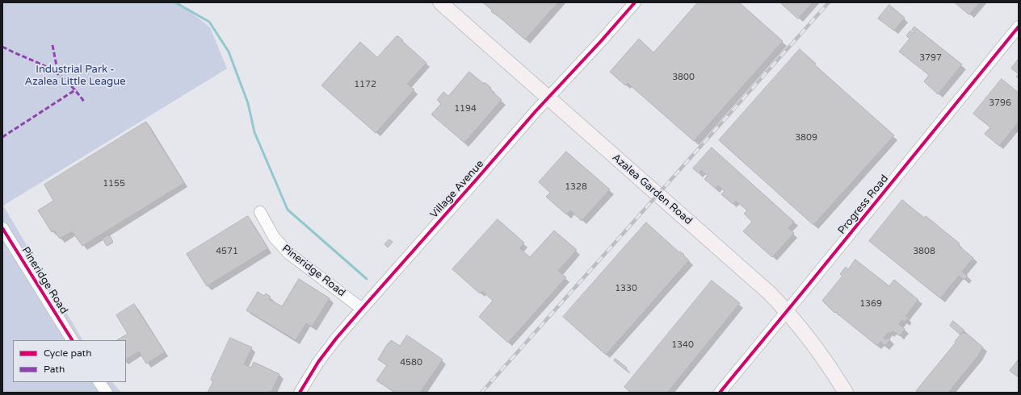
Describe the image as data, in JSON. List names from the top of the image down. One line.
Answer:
{"streets":{"main road":["Azalea Garden Road"],"street":["Village Avenue","Progress Road","Pineridge Road"]},"crossings":[["Village Avenue","Azalea Garden Road"],["Village Avenue","Pineridge Road"],["Azalea Garden Road","Progress Road"]],"parks":["Industrial Park - Azalea Little League"],"house_numbers":["3797","3800","1172","3796","1194","3809","1155","1328","4571","3808","1330","1369","1340","4580"],"legend":["Cycle path","Path"]}
